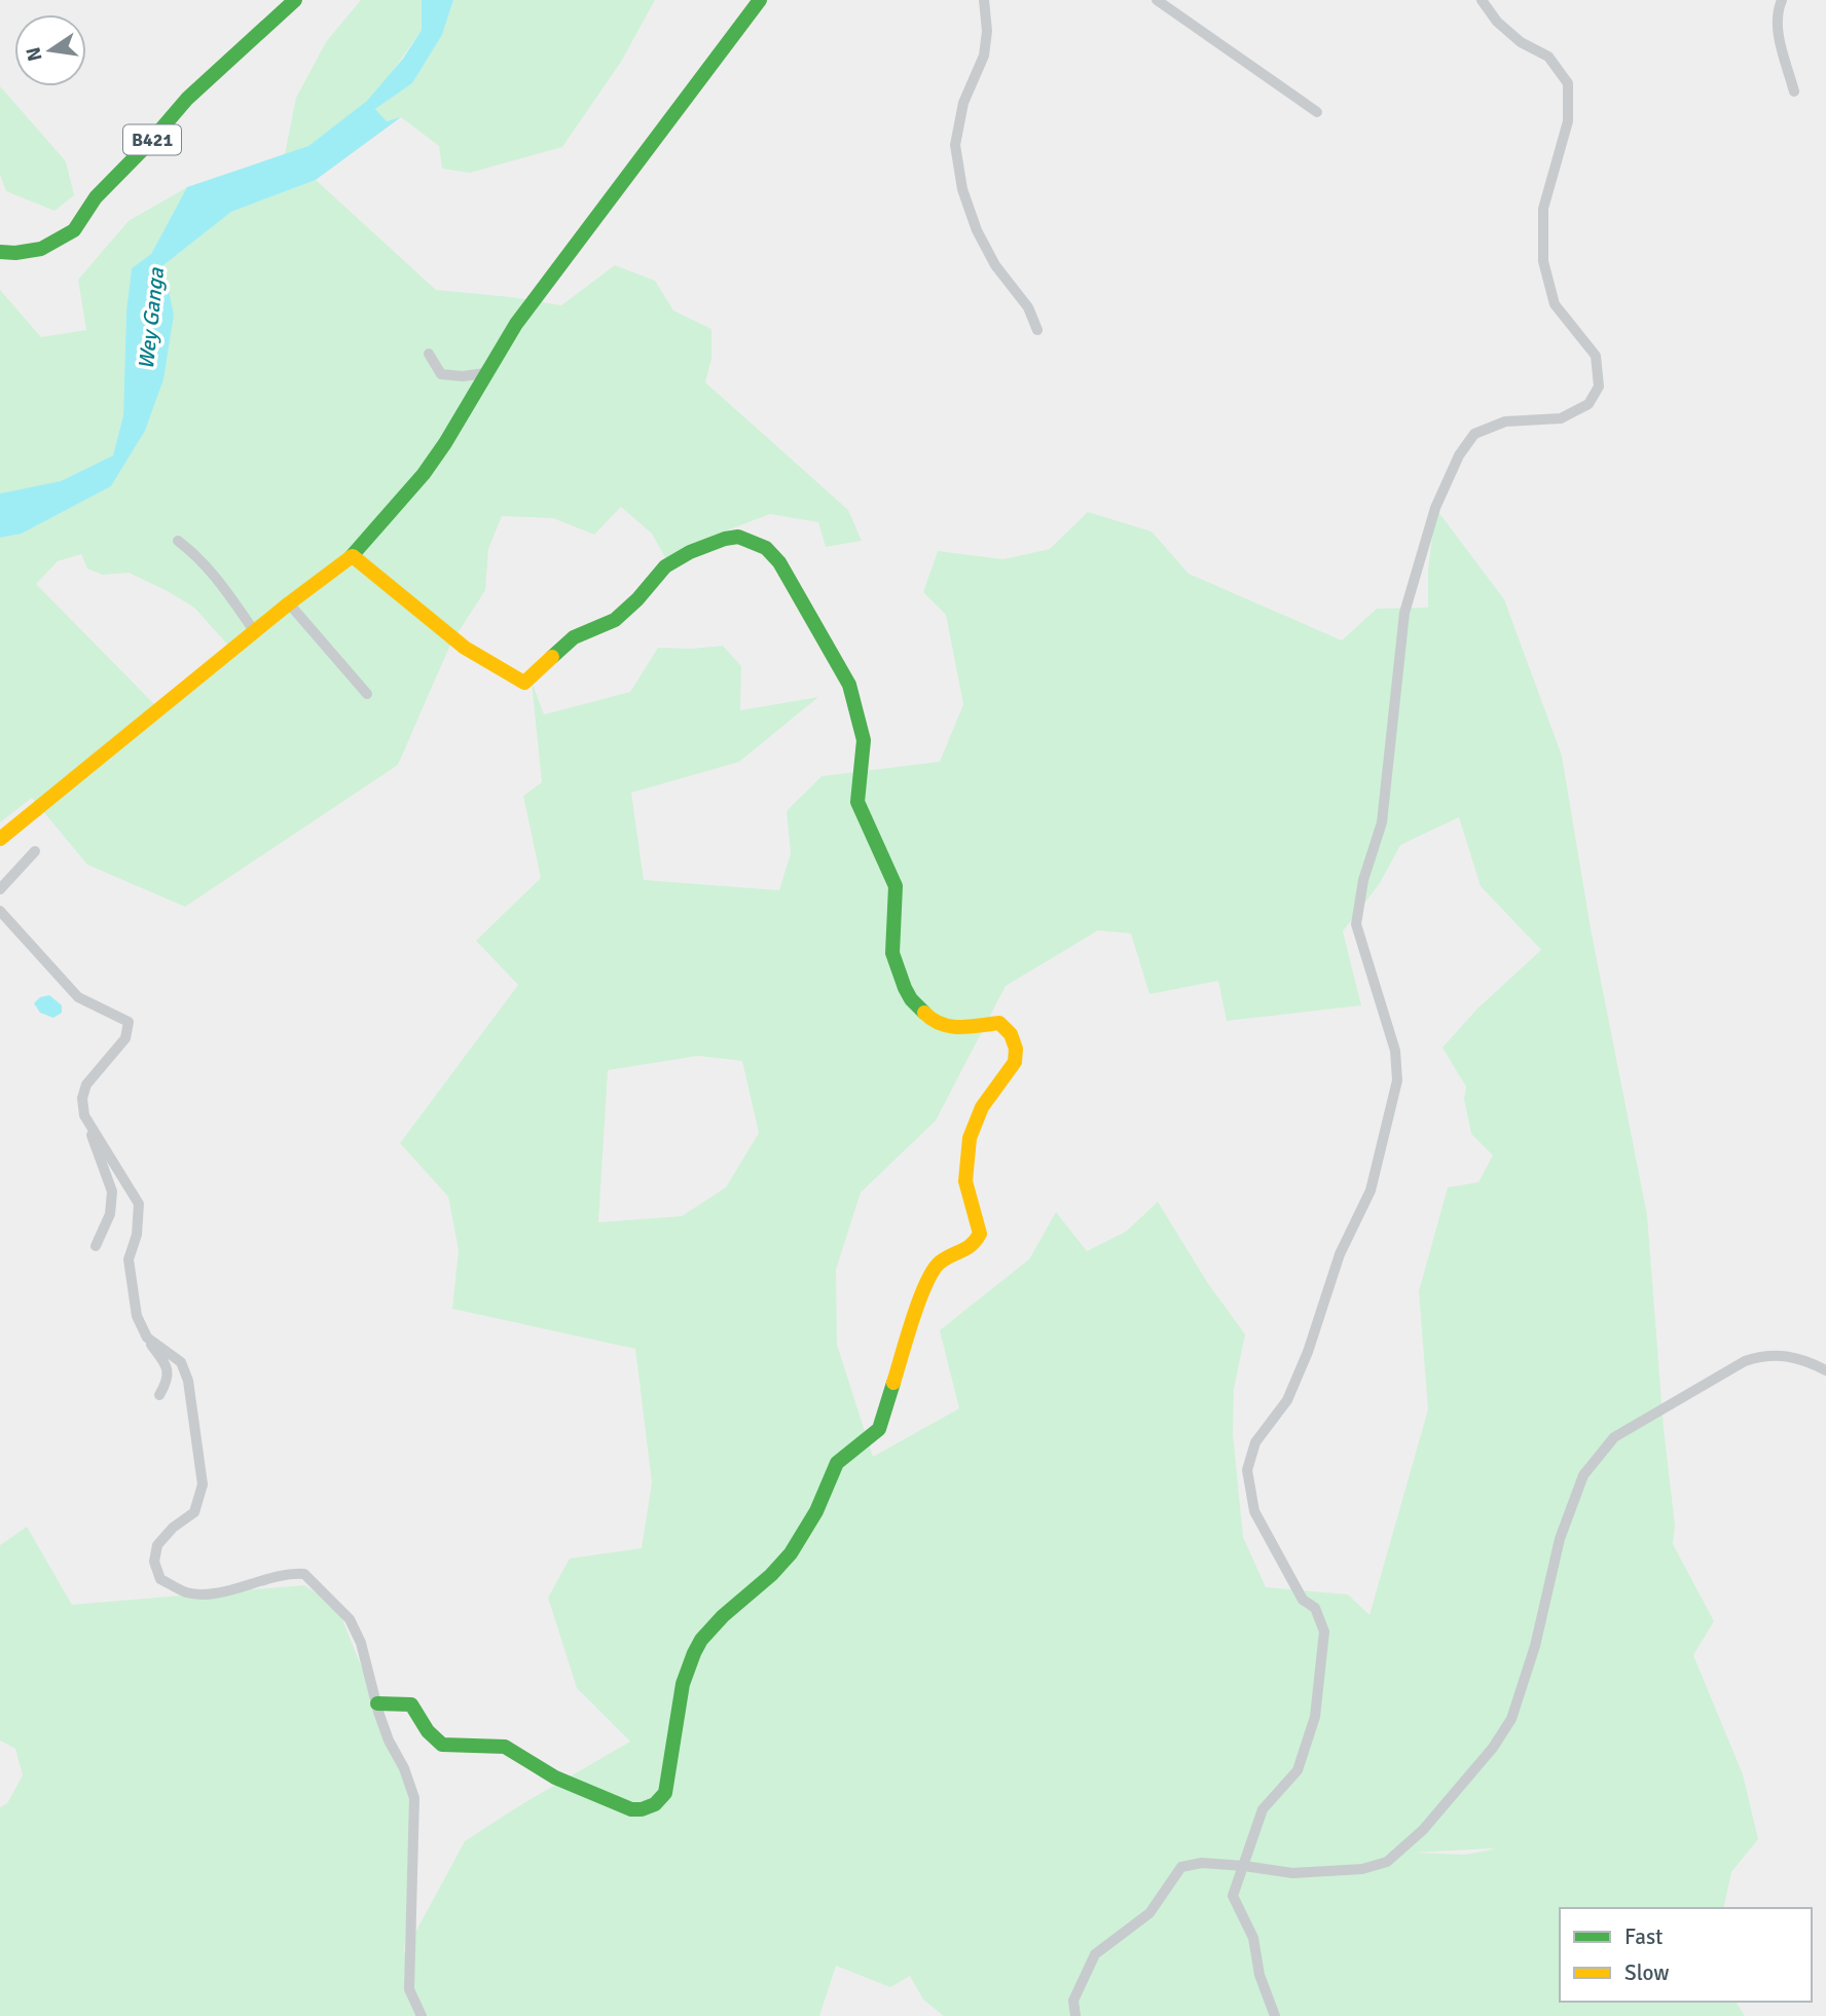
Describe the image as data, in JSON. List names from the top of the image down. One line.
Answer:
{"streets":{"street":["B421"]},"water":["Wey Ganga"],"legend":["Fast","Slow"],"north":"left"}
